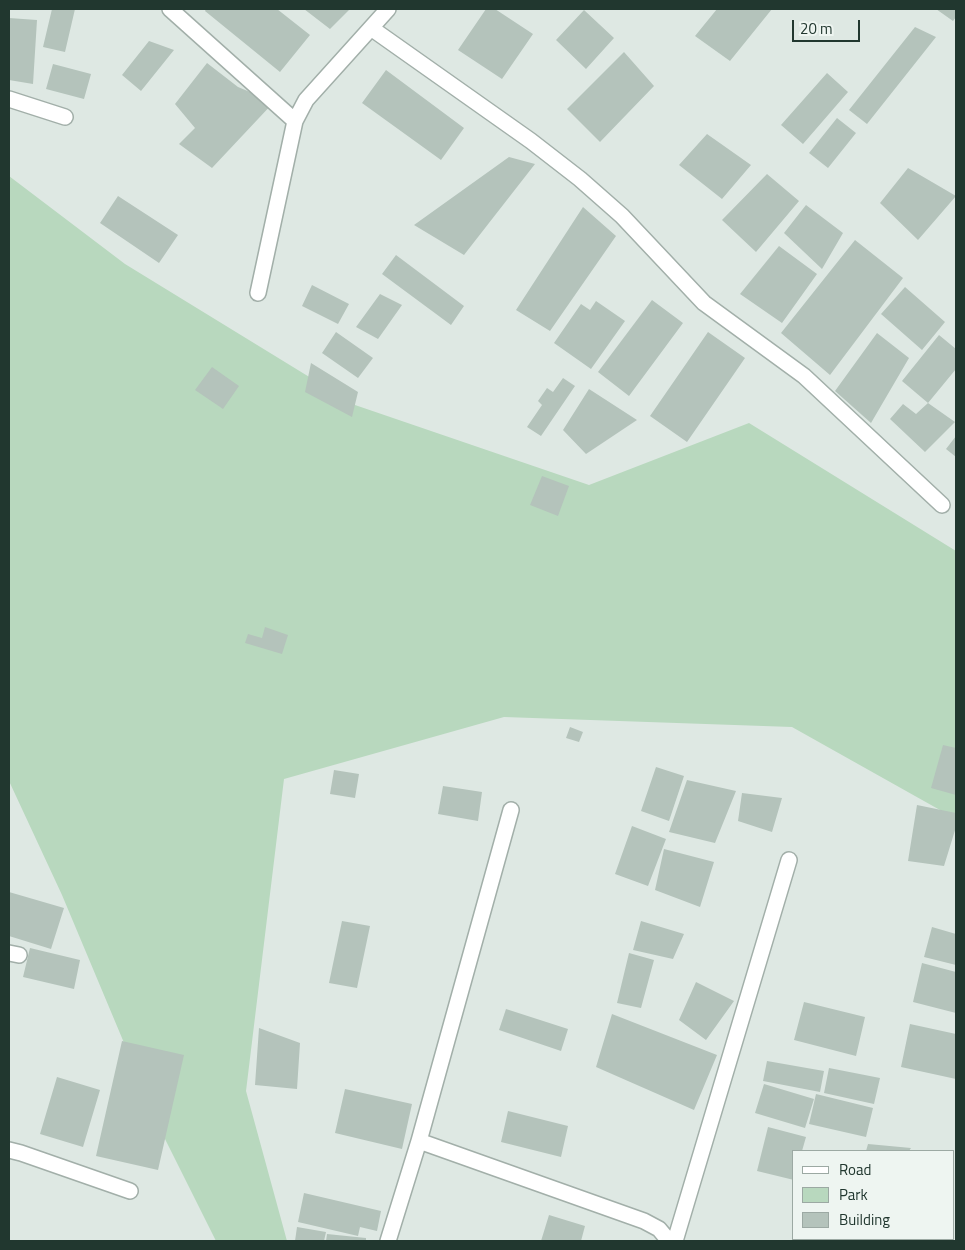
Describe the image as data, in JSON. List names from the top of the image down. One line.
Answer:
{"legend":["Road","Park","Building"],"scale_bar":"20 m"}
